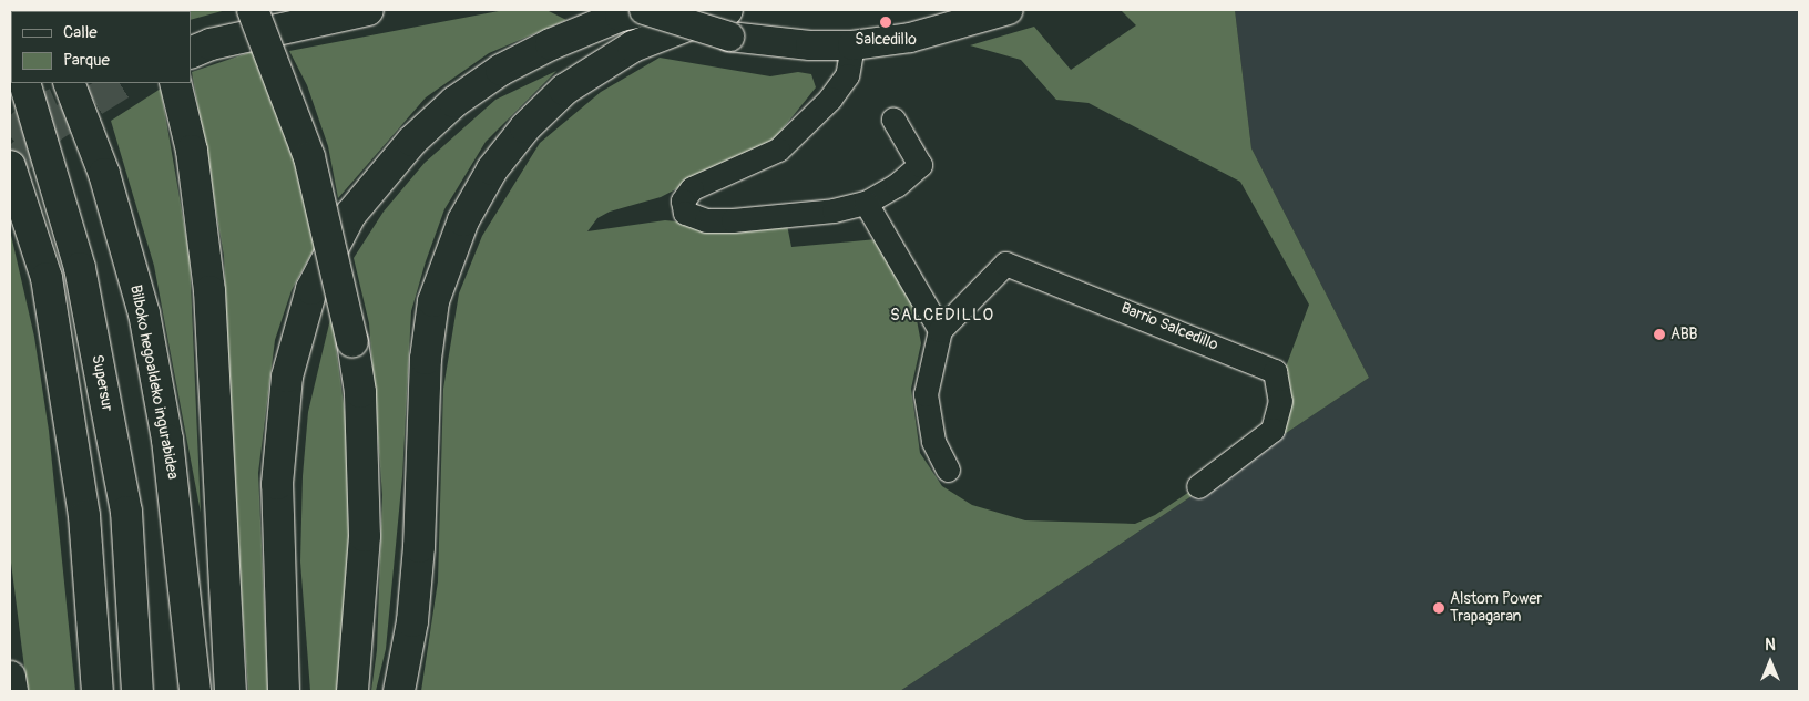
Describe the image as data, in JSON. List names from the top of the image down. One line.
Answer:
{"streets":{"highway":["Bilboko hegoaldeko ingurabidea","Supersur"],"street":["Barrio Salcedillo"]},"districts":["SALCEDILLO"],"places":["Salcedillo","ABB","Alstom Power Trapagaran"],"legend":["Calle","Parque"],"north":"top"}
